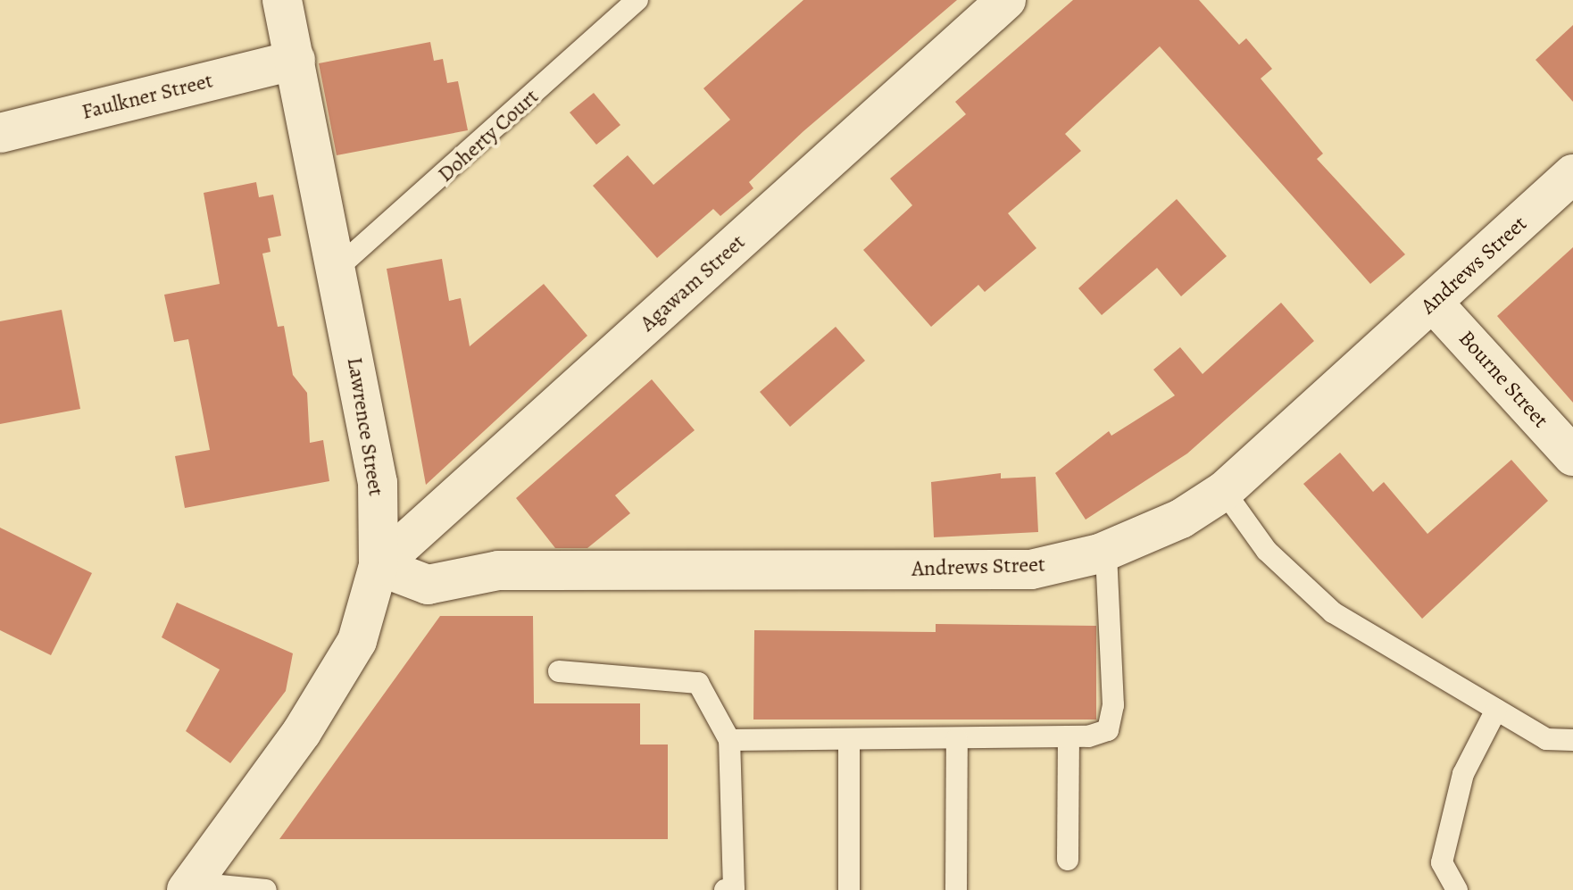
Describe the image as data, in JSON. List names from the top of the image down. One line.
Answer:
{"streets":{"street":["Faulkner Street","Andrews Street","Agawam Street","Bourne Street","Lawrence Street"],"lane":["Doherty Court"]},"crossings":[["Faulkner Street","Lawrence Street"],["Doherty Court","Lawrence Street"],["Andrews Street","Agawam Street"],["Andrews Street","Bourne Street"],["Andrews Street","Lawrence Street"],["Agawam Street","Lawrence Street"]]}
